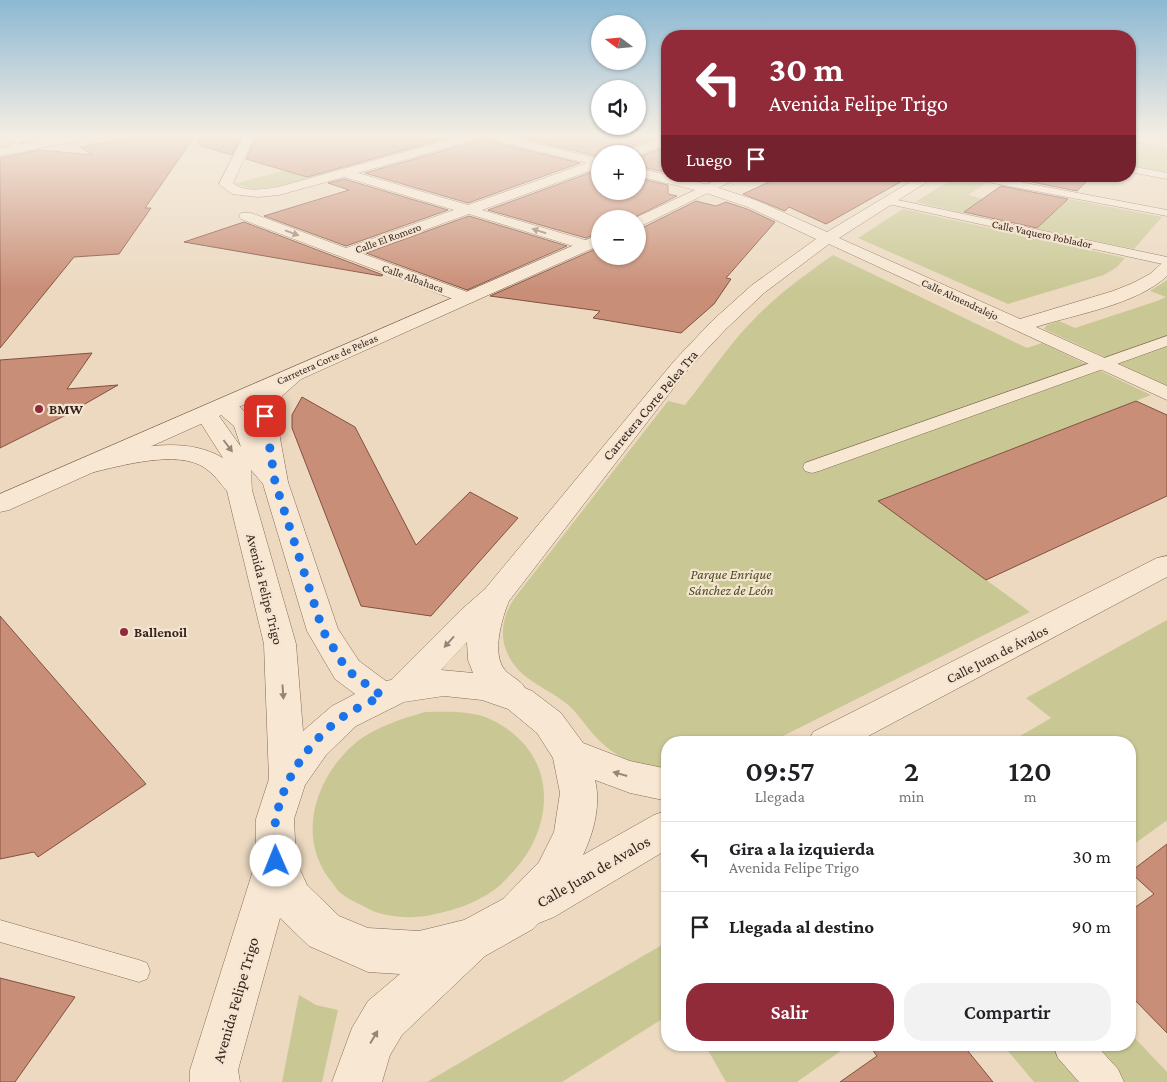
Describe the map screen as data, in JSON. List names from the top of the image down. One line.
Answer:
{"streets":{"street":["Calle Vaquero Poblador","Calle El Romero","Calle Albahaca","Calle Almendralejo","Carretera Corte de Peleas","Carretera Corte Pelea Tra","Avenida Felipe Trigo","Calle Juan de Ávalos","Calle Juan de Avalos"]},"crossings":[["Calle Vaquero Poblador","Carretera Corte Pelea Tra"],["Calle El Romero","Calle Albahaca"],["Calle Albahaca","Carretera Corte de Peleas"],["Calle Almendralejo","Carretera Corte Pelea Tra"],["Carretera Corte de Peleas","Avenida Felipe Trigo"]],"parks":["Parque Enrique Sánchez de León"],"places":["BMW","Ballenoil"],"north":"left","page":{"map_buttons":["+","−"],"turn":["30 m","Avenida Felipe Trigo"],"then":"Luego","eta":["09:57","Llegada","2","min","120","m"],"list":[{"name":"Gira a la izquierda","note":"Avenida Felipe Trigo","value":"30 m"},{"name":"Llegada al destino","value":"90 m"}],"buttons":["Salir","Compartir"]}}
